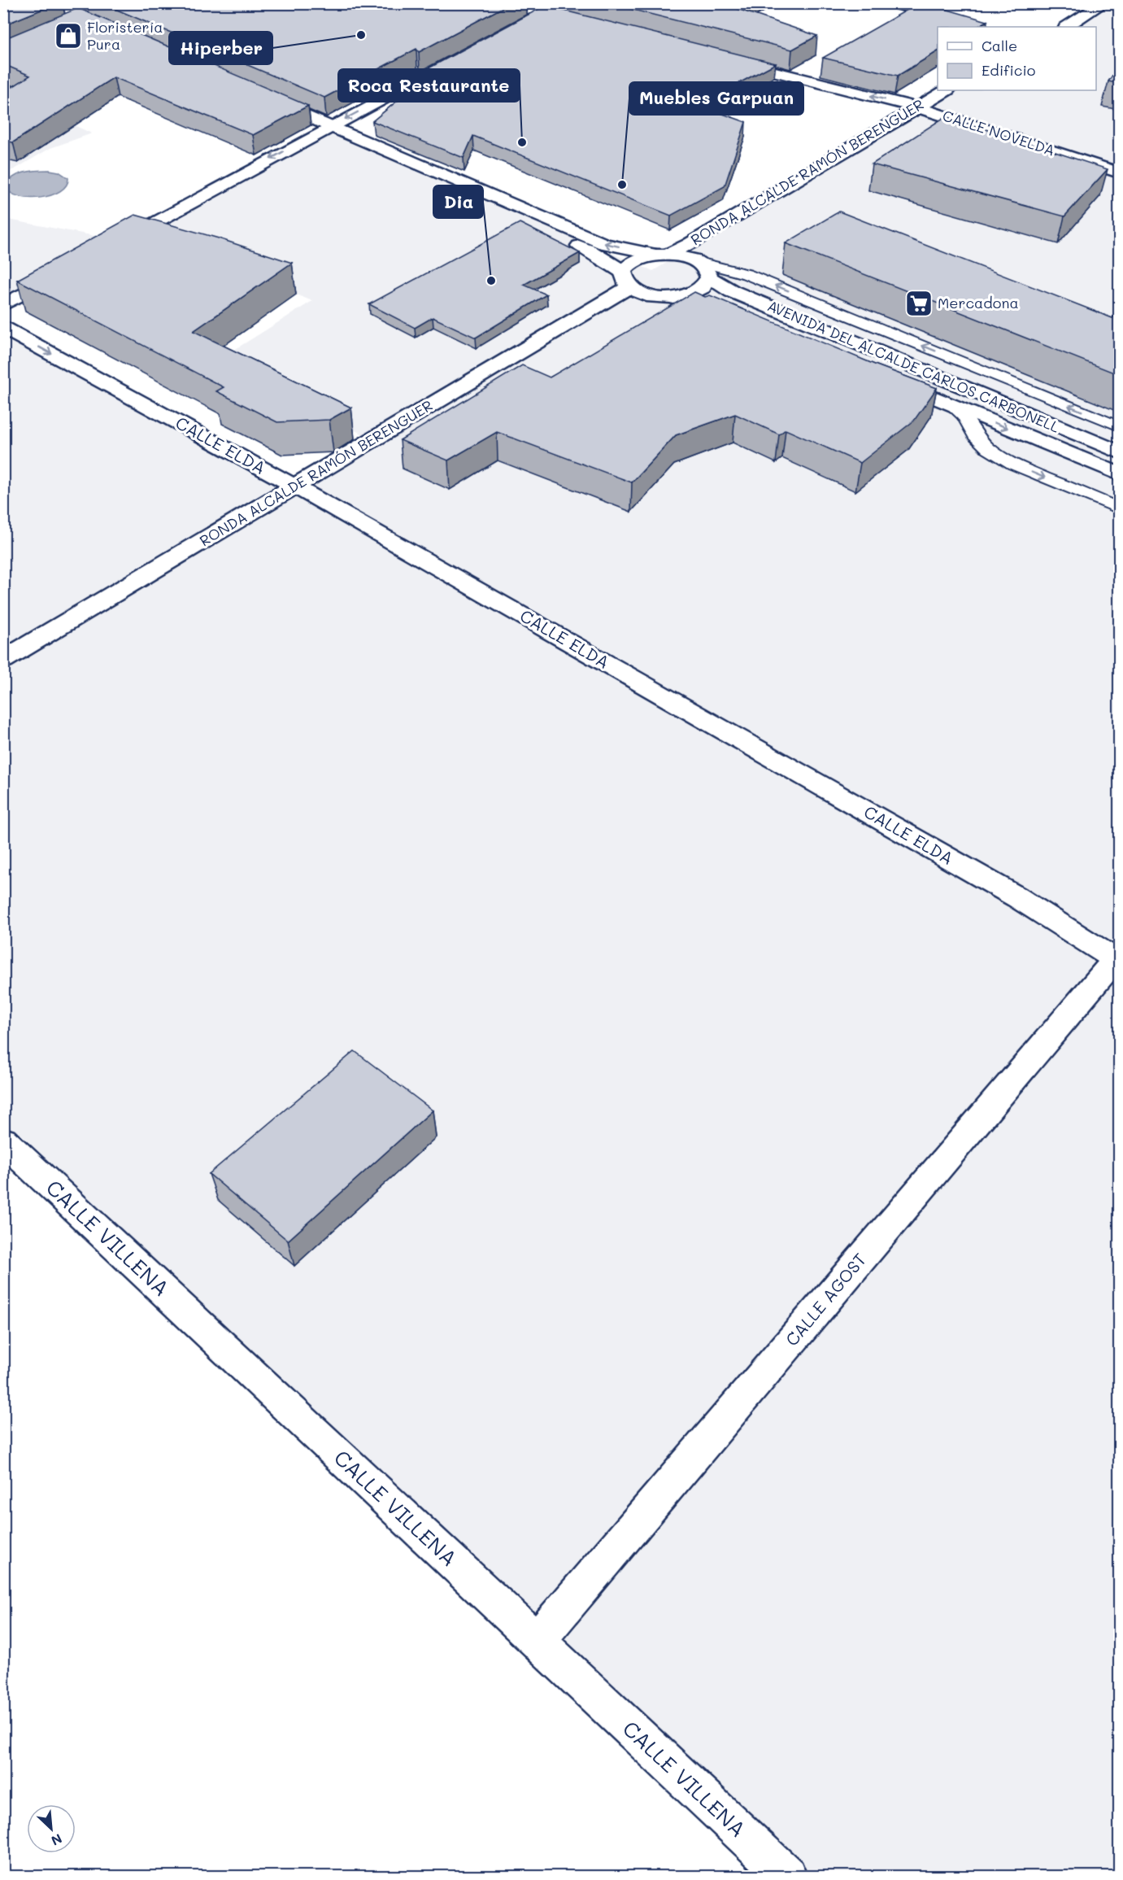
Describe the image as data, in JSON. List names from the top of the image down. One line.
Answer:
{"streets":{"street":["CALLE NOVELDA","RONDA ALCALDE RAMÓN BERENGUER","AVENIDA DEL ALCALDE CARLOS CARBONELL","CALLE ELDA","CALLE VILLENA","CALLE AGOST"]},"crossings":[["CALLE NOVELDA","RONDA ALCALDE RAMÓN BERENGUER"],["RONDA ALCALDE RAMÓN BERENGUER","AVENIDA DEL ALCALDE CARLOS CARBONELL"],["RONDA ALCALDE RAMÓN BERENGUER","CALLE ELDA"],["CALLE ELDA","CALLE AGOST"],["CALLE VILLENA","CALLE AGOST"]],"places":{"other":["Hiperber","Roca Restaurante","Muebles Garpuan","Dia"],"shop":["Floristería Pura"],"supermarket":["Mercadona"]},"legend":["Calle","Edificio"],"north":"bottom right"}
